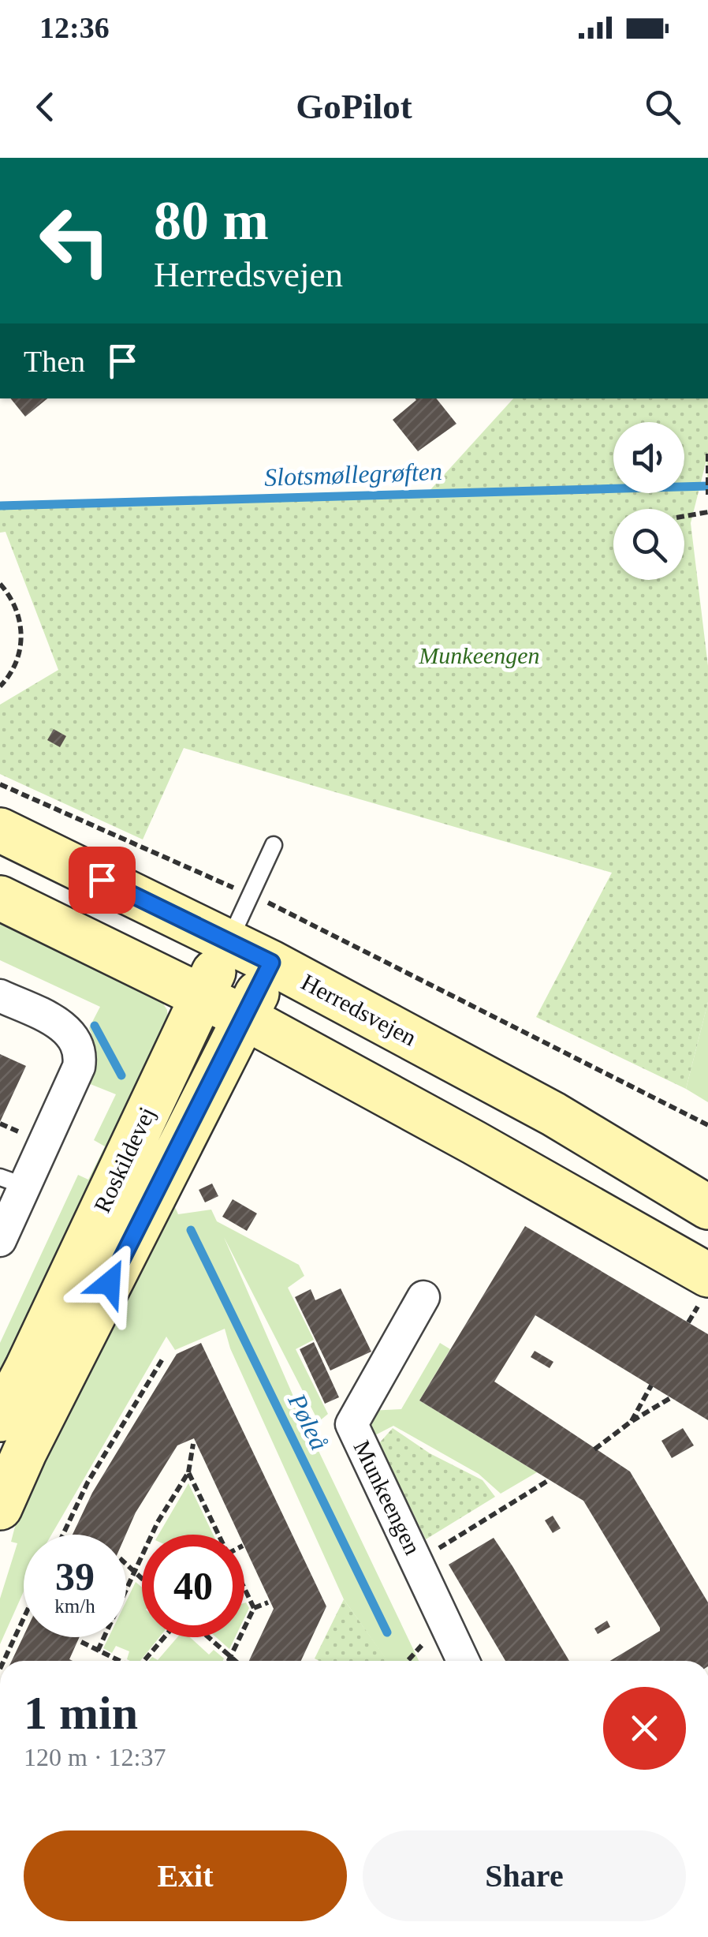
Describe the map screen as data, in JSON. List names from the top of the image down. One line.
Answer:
{"streets":{"street":["Herredsvejen","Roskildevej","Munkeengen"]},"crossings":[["Herredsvejen","Roskildevej"]],"water":["Slotsmøllegrøften","Pøleå"],"parks":["Munkeengen"],"page":{"status":"12:36","header":"GoPilot","turn":["80 m","Herredsvejen"],"then":"Then","speed":"39 km/h","limit":"40","heading":["1 min","120 m · 12:37"],"buttons":["Exit","Share"]}}
